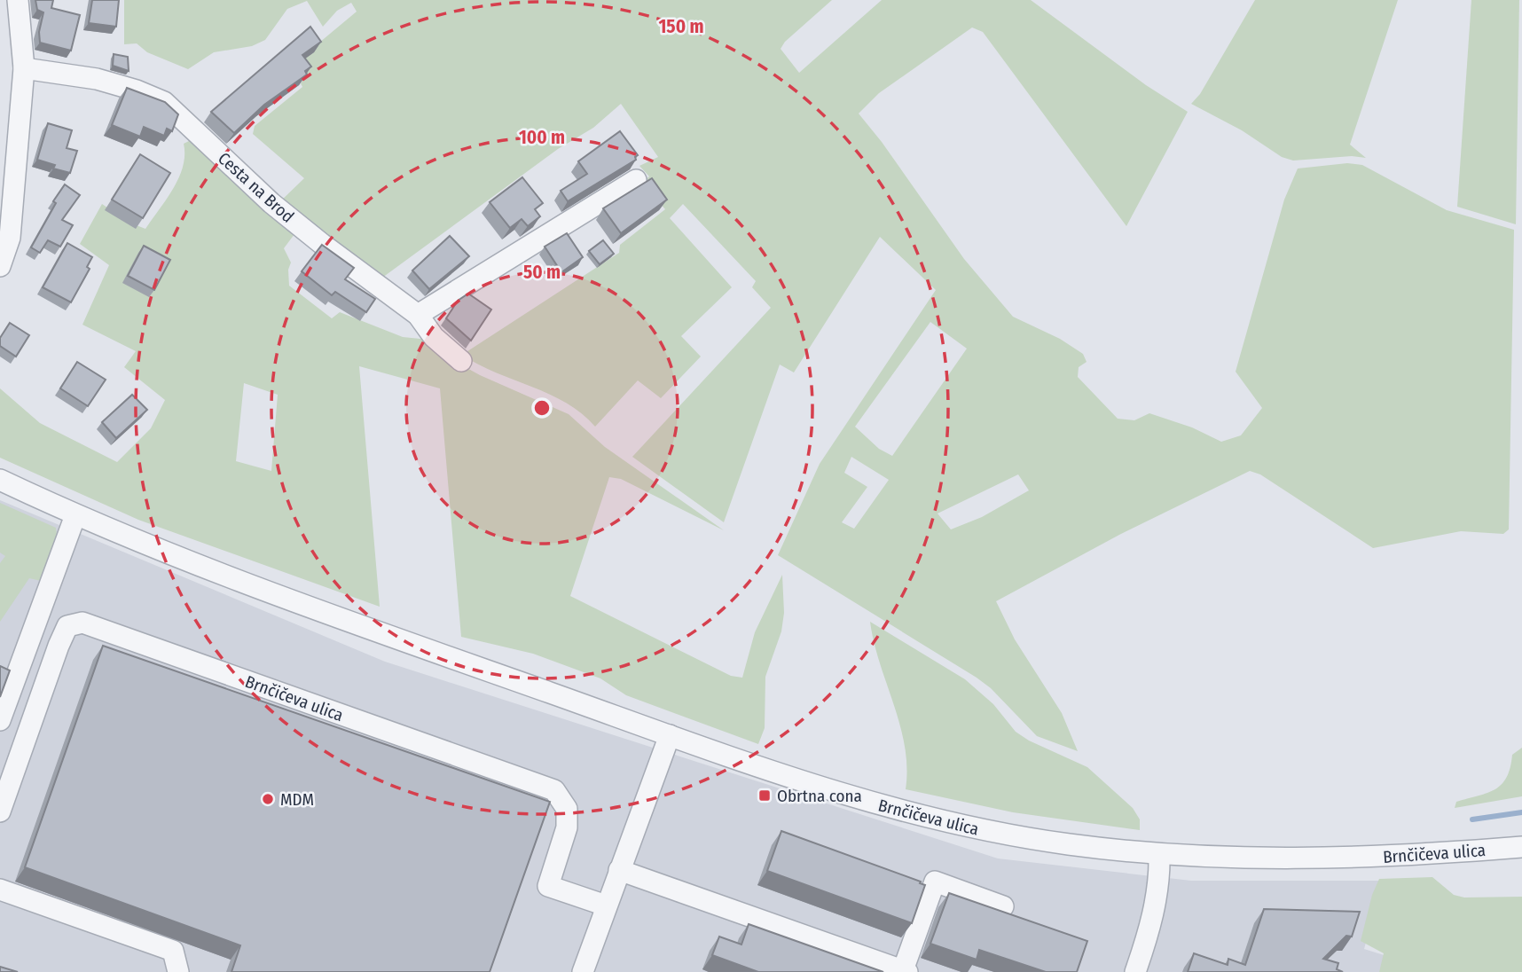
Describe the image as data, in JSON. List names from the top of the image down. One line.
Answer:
{"streets":{"street":["Cesta na Brod","Brnčičeva ulica"]},"places":{"transit":["Obrtna cona"],"other":["MDM"]},"rings":["150 m","100 m","50 m"]}
